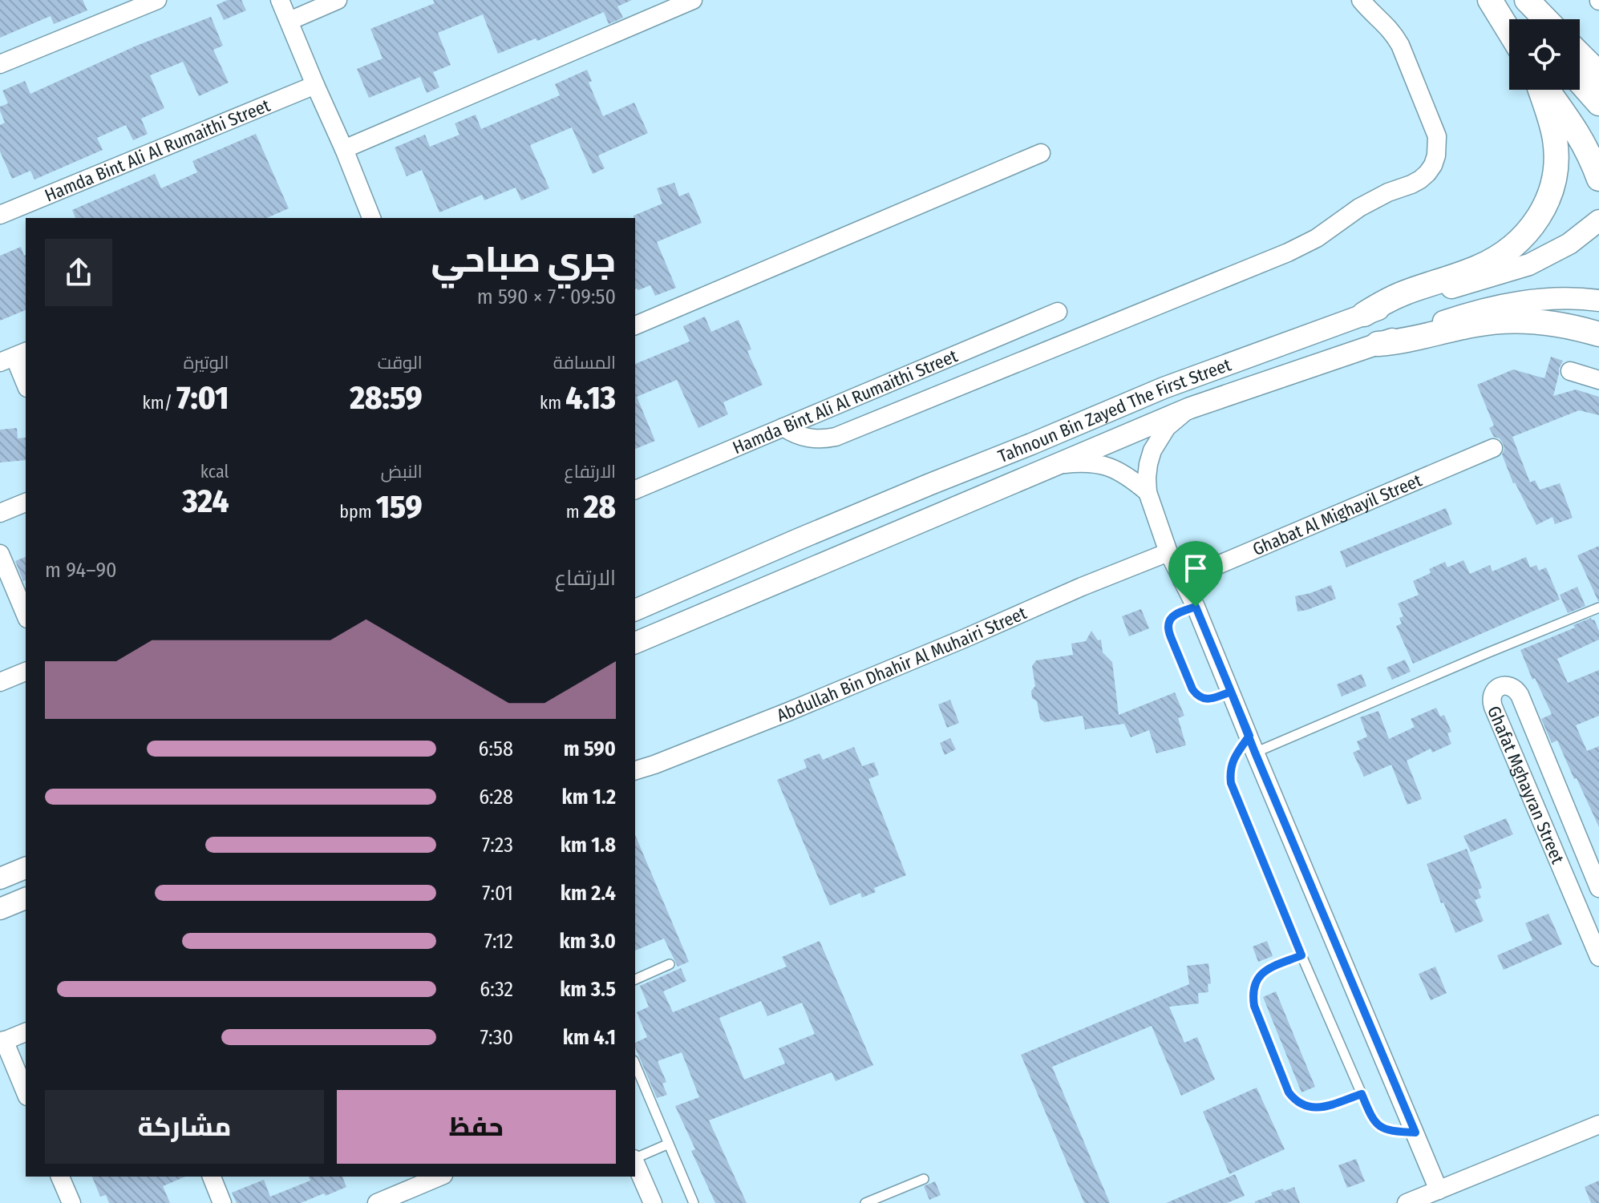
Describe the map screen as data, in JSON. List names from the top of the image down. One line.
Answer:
{"streets":{"street":["Hamda Bint Ali Al Rumaithi Street","Tahnoun Bin Zayed The First Street","Ghabat Al Mighayil Street","Abdullah Bin Dhahir Al Muhairi Street","Ghafat Mghayran Street"]},"page":{"heading":["جري صباحي","09:50 · 7 × 590 m"],"stats":[["المسافة","4.13 km"],["الوقت","28:59"],["الوتيرة","7:01 /km"],["الارتفاع","28 m"],["النبض","159 bpm"],["kcal","324"]],"chart":["الارتفاع","90–94 m"],"list":[{"name":"590 m","note":"6:58"},{"name":"1.2 km","note":"6:28"},{"name":"1.8 km","note":"7:23"},{"name":"2.4 km","note":"7:01"},{"name":"3.0 km","note":"7:12"},{"name":"3.5 km","note":"6:32"},{"name":"4.1 km","note":"7:30"}],"buttons":["حفظ","مشاركة"]}}
